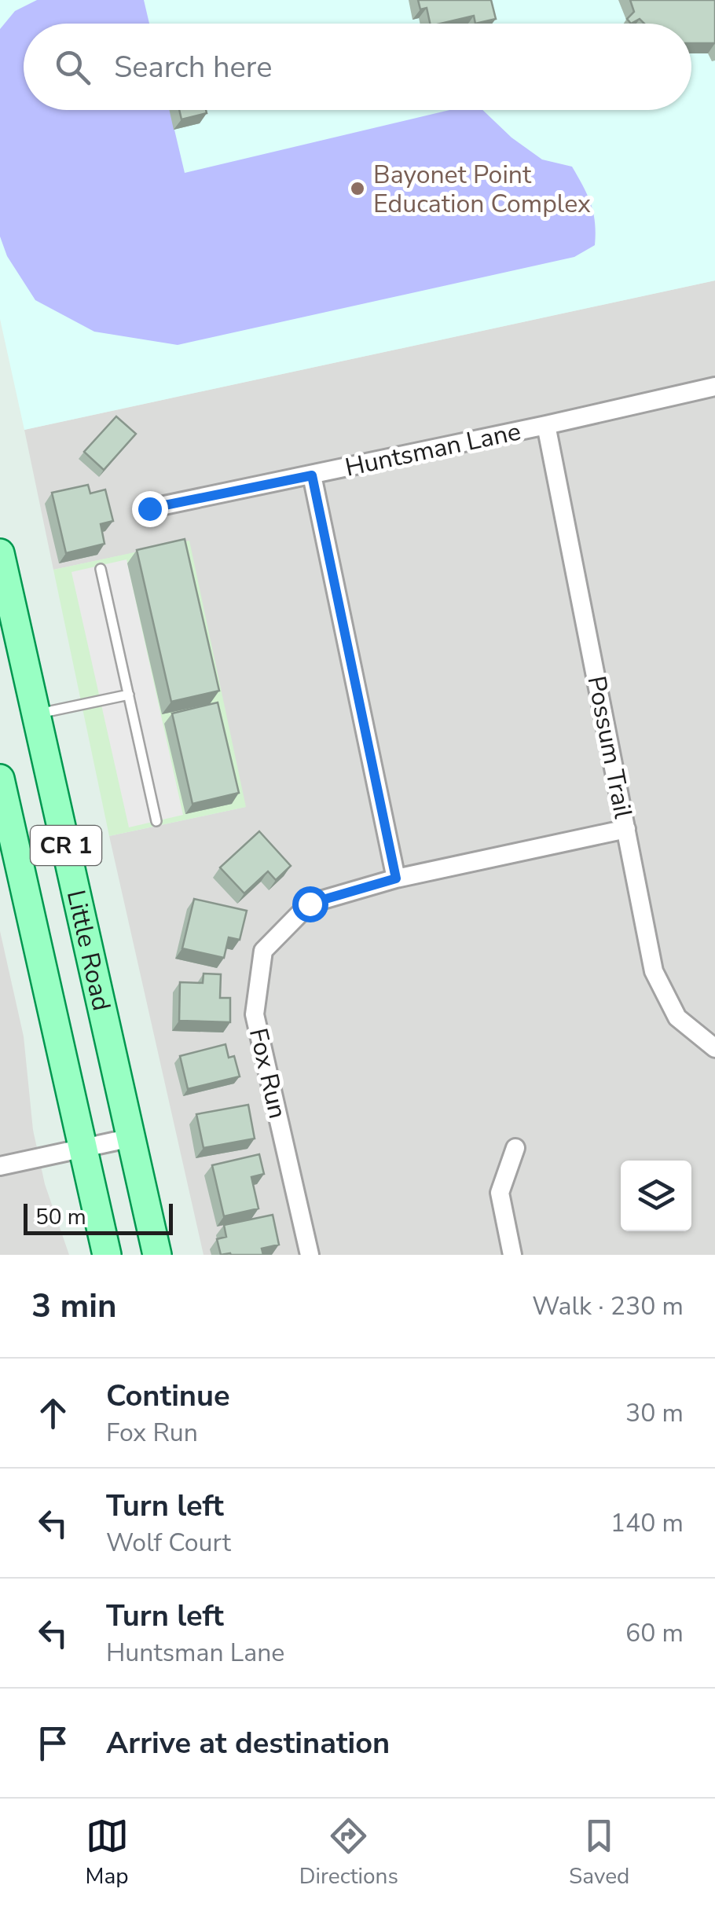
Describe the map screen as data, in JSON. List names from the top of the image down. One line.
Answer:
{"streets":{"main road":["CR 1","Little Road"],"street":["Huntsman Lane","Possum Trail","Fox Run"]},"crossings":[["Huntsman Lane","Possum Trail"],["Possum Trail","Fox Run"]],"places":["Bayonet Point Education Complex"],"scale_bar":"50 m","page":{"search":"Search here","scale":"50 m","heading":["3 min","Walk · 230 m"],"list":[["Continue","Fox Run","30 m"],["Turn left","Wolf Court","140 m"],["Turn left","Huntsman Lane","60 m"],"Arrive at destination"],"nav":["Map","Directions","Saved"]}}
